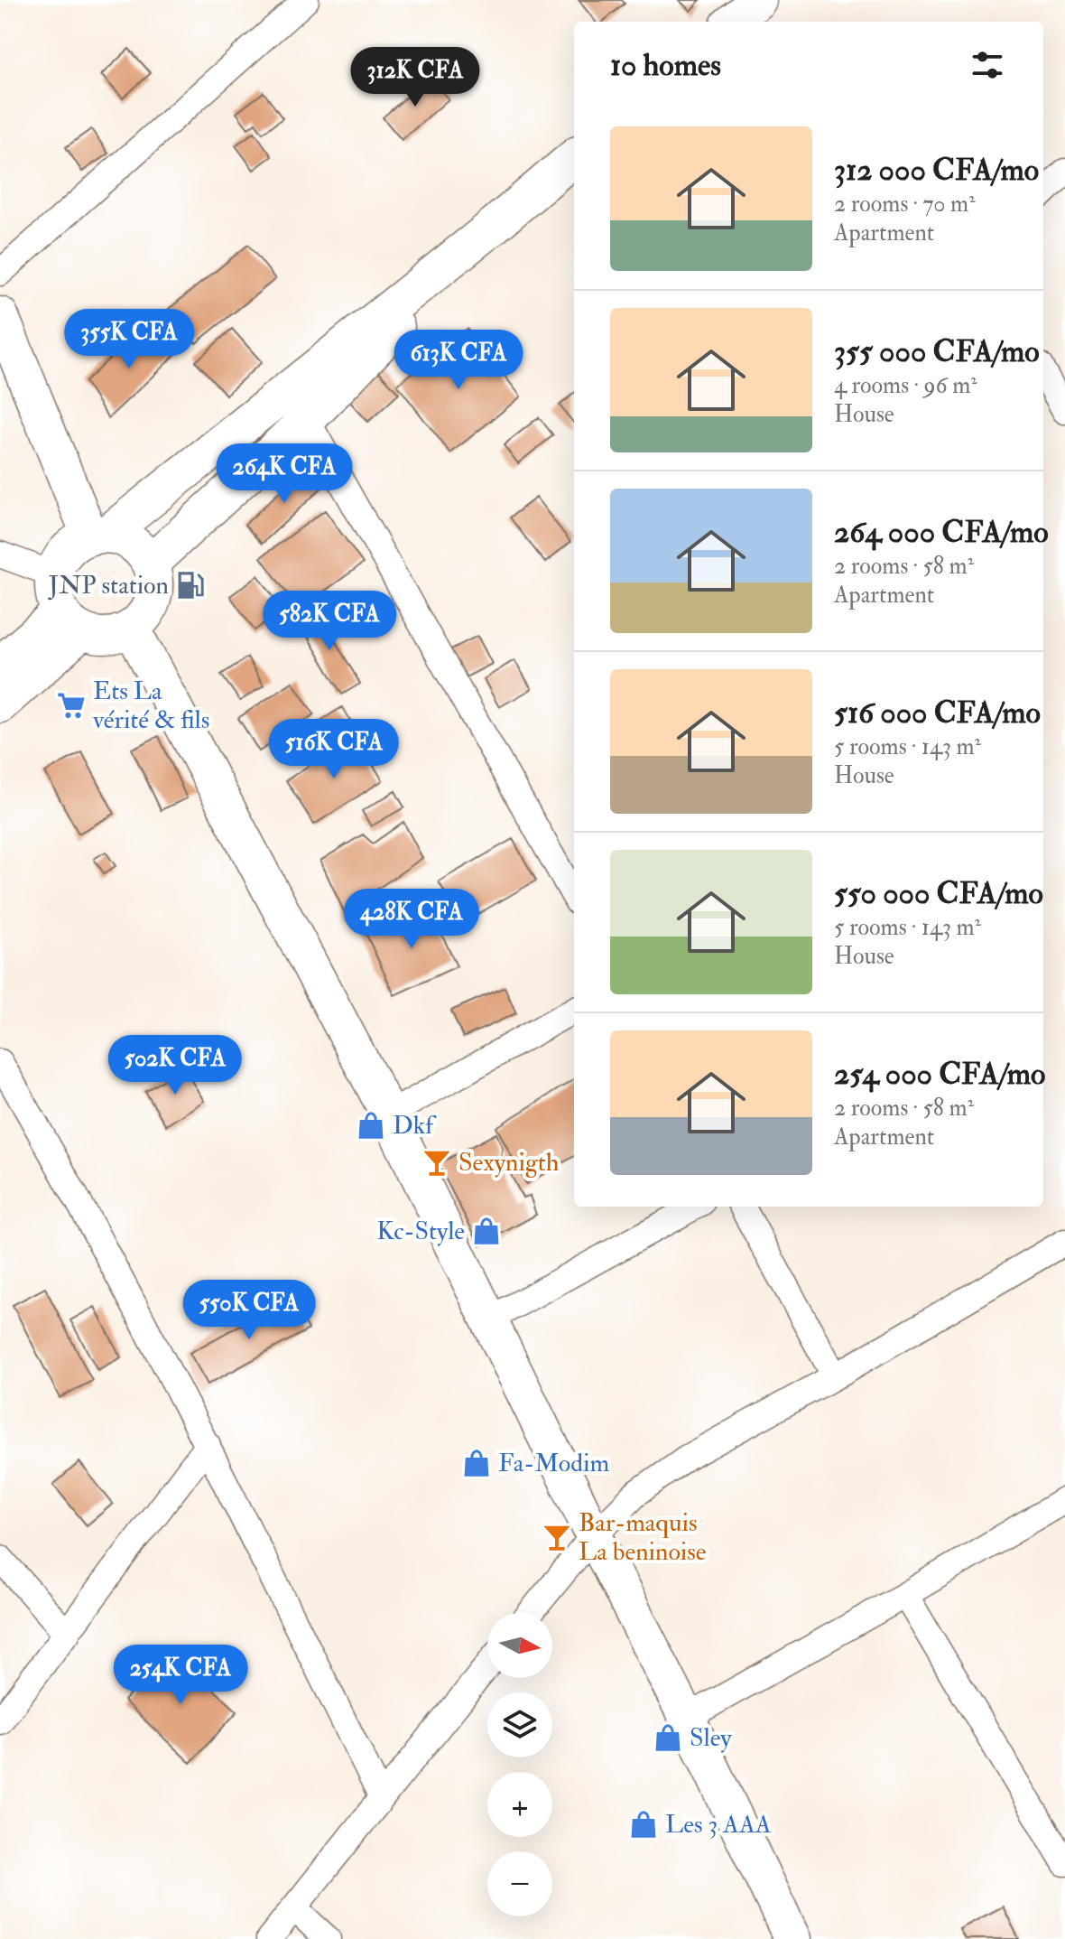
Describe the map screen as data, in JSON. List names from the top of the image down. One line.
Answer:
{"places":{"fuel station":["JNP station"],"supermarket":["Ets La vérité & fils"],"shop":["Dkf","Kc-Style","Fa-Modim","Sley","Les 3 AAA"],"bar":["Sexynigth","Bar-maquis La beninoise"]},"north":"right","page":{"heading":"10 homes","price":["312K CFA","355K CFA","613K CFA","264K CFA","582K CFA","516K CFA","428K CFA","502K CFA","550K CFA","254K CFA"],"list":[{"name":"312 000 CFA/mo","note":"2 rooms · 70 m² · Apartment"},{"name":"355 000 CFA/mo","note":"4 rooms · 96 m² · House"},{"name":"264 000 CFA/mo","note":"2 rooms · 58 m² · Apartment"},{"name":"516 000 CFA/mo","note":"5 rooms · 143 m² · House"},{"name":"550 000 CFA/mo","note":"5 rooms · 143 m² · House"},{"name":"254 000 CFA/mo","note":"2 rooms · 58 m² · Apartment"}],"map_buttons":["+","−"]}}
